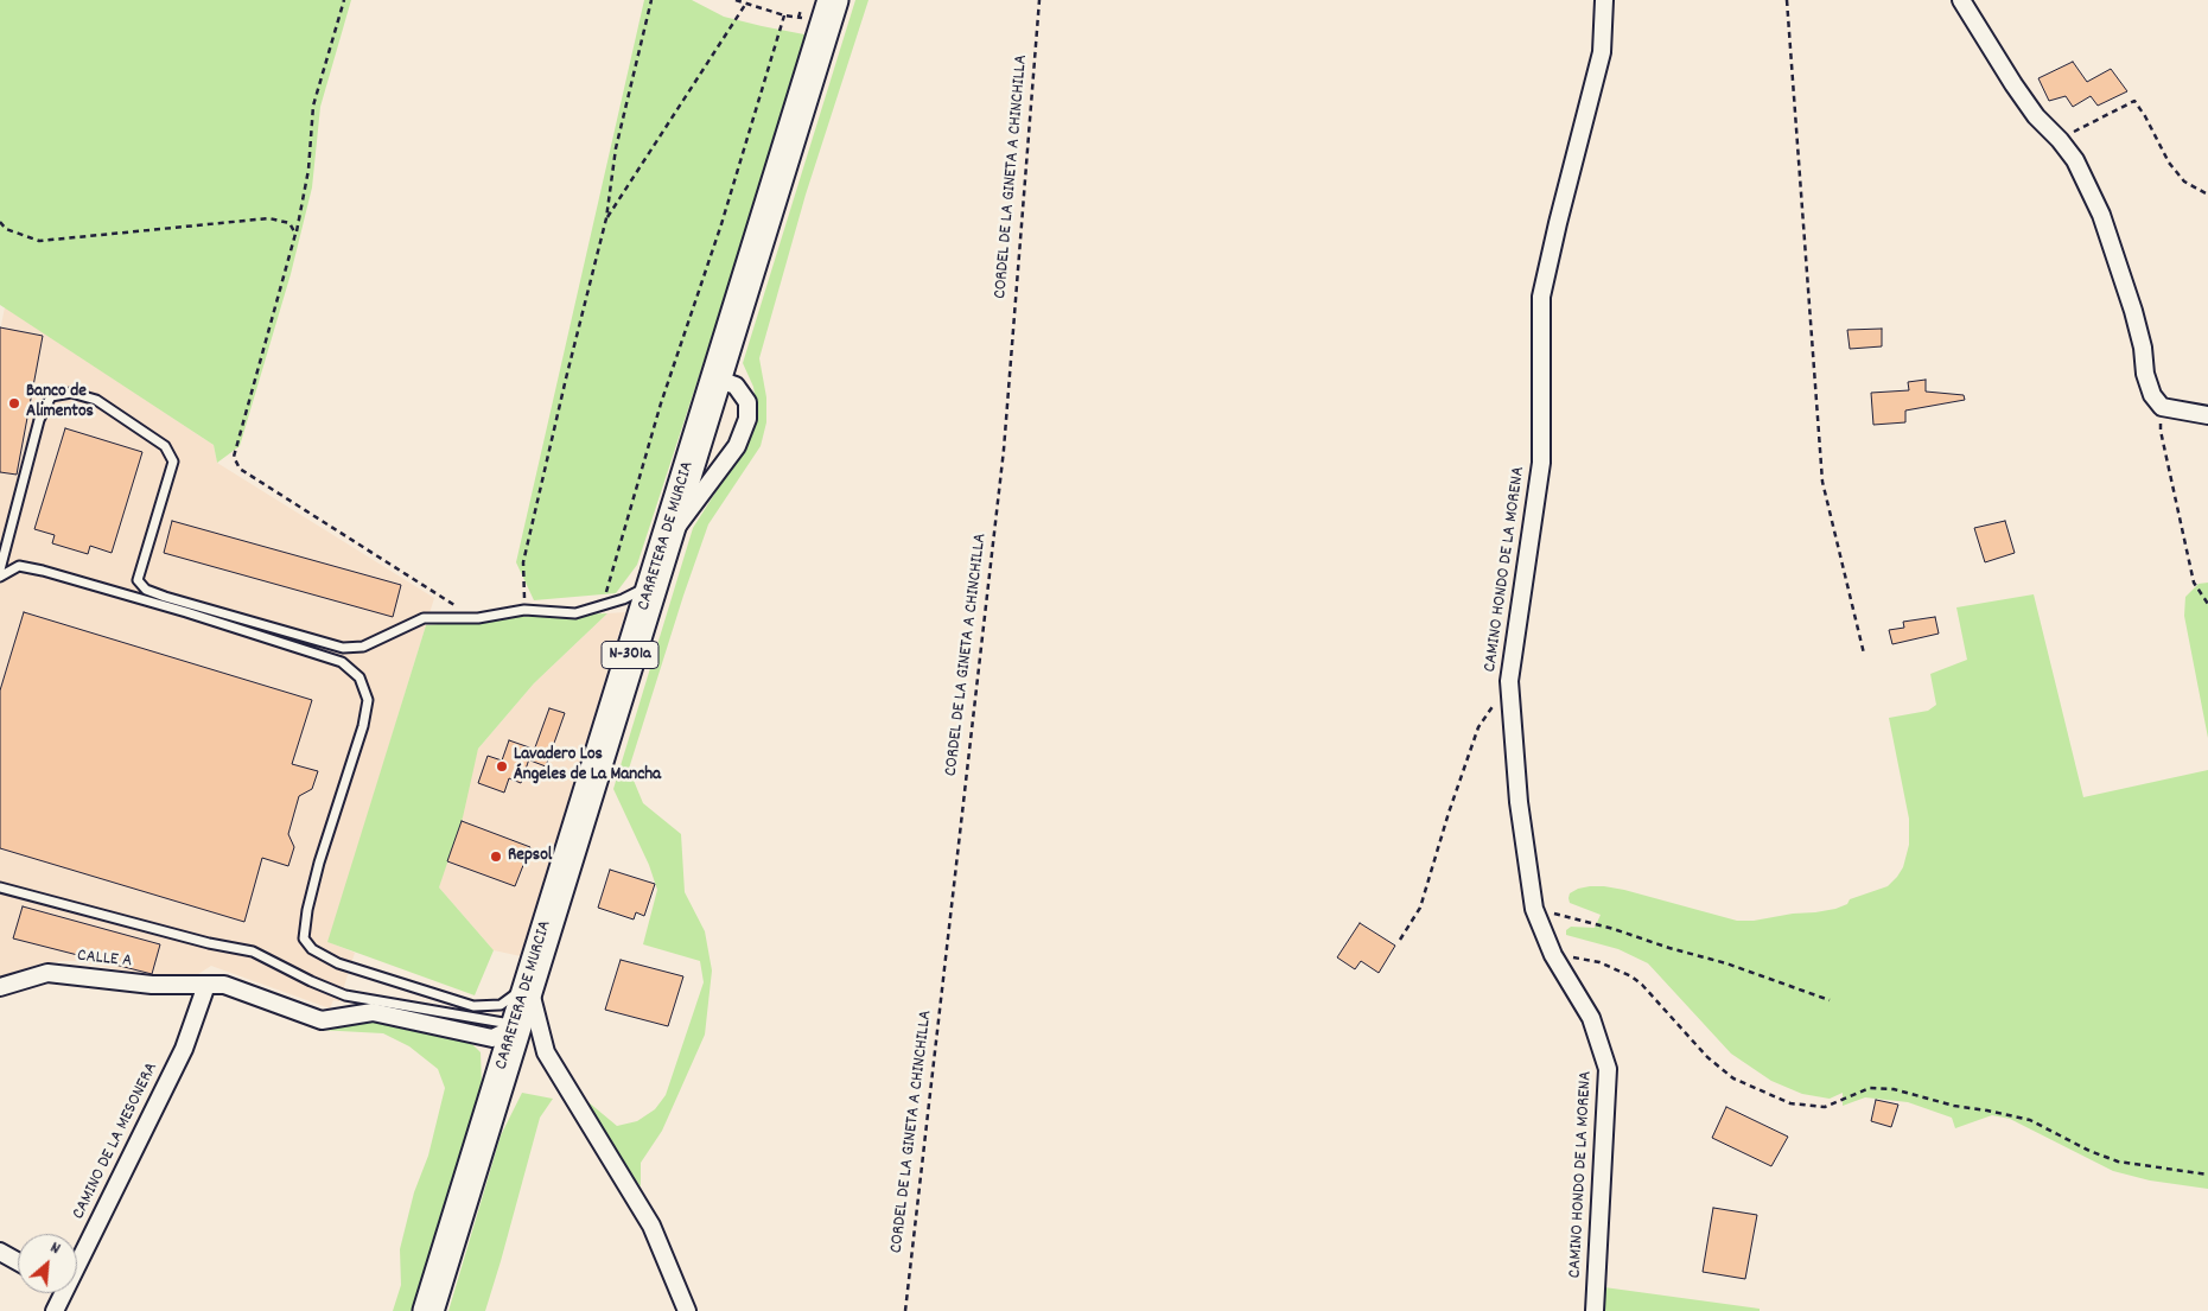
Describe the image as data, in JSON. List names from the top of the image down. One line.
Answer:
{"streets":{"highway":["CARRETERA DE MURCIA","N-301a"],"street":["CAMINO HONDO DE LA MORENA","CALLE A","CAMINO DE LA MESONERA"],"path":["CORDEL DE LA GINETA A CHINCHILLA"]},"crossings":[["CARRETERA DE MURCIA","CALLE A"],["CALLE A","CAMINO DE LA MESONERA"]],"places":["Banco de Alimentos","Lavadero Los Ángeles de La Mancha","Repsol"],"north":"top right"}
